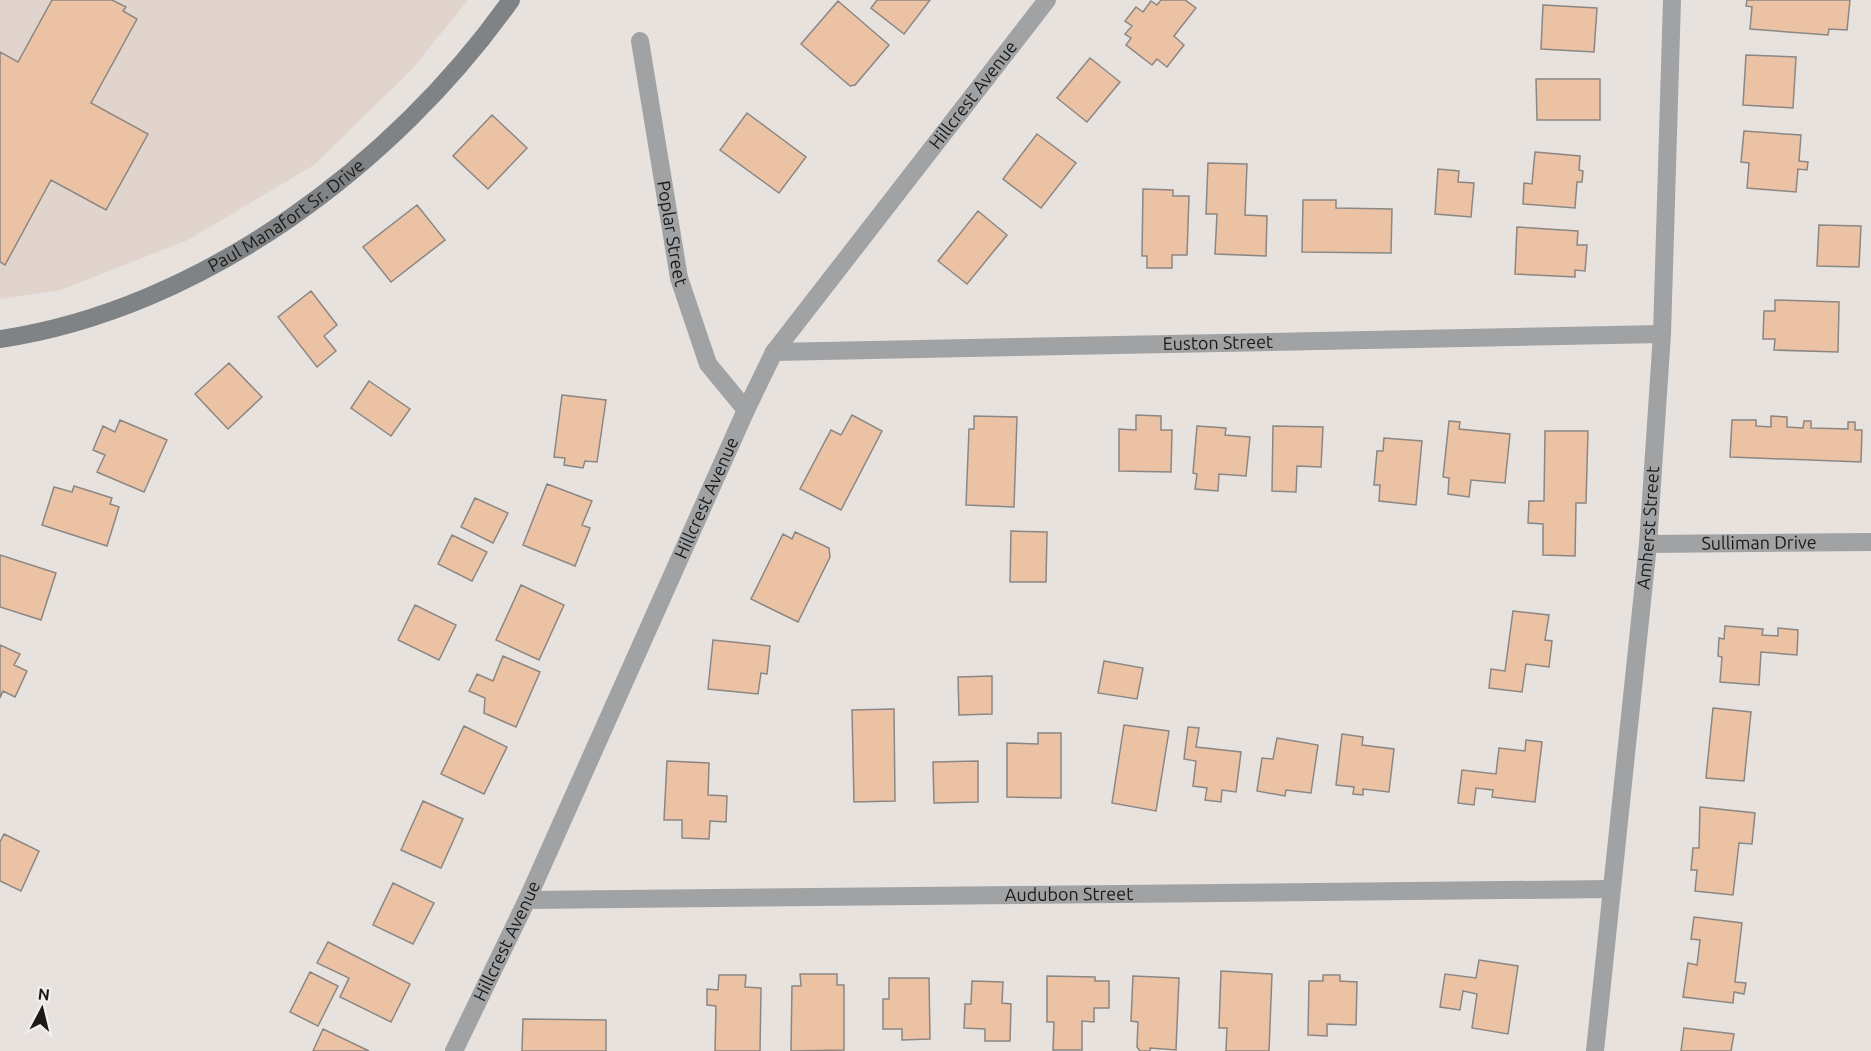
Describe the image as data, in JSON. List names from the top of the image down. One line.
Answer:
{"streets":{"street":["Hillcrest Avenue","Paul Manafort Sr. Drive","Poplar Street","Euston Street","Amherst Street","Sulliman Drive","Audubon Street"]},"crossings":[["Hillcrest Avenue","Poplar Street"],["Hillcrest Avenue","Euston Street"],["Hillcrest Avenue","Audubon Street"],["Euston Street","Amherst Street"],["Amherst Street","Sulliman Drive"],["Amherst Street","Audubon Street"]],"north":"top"}
